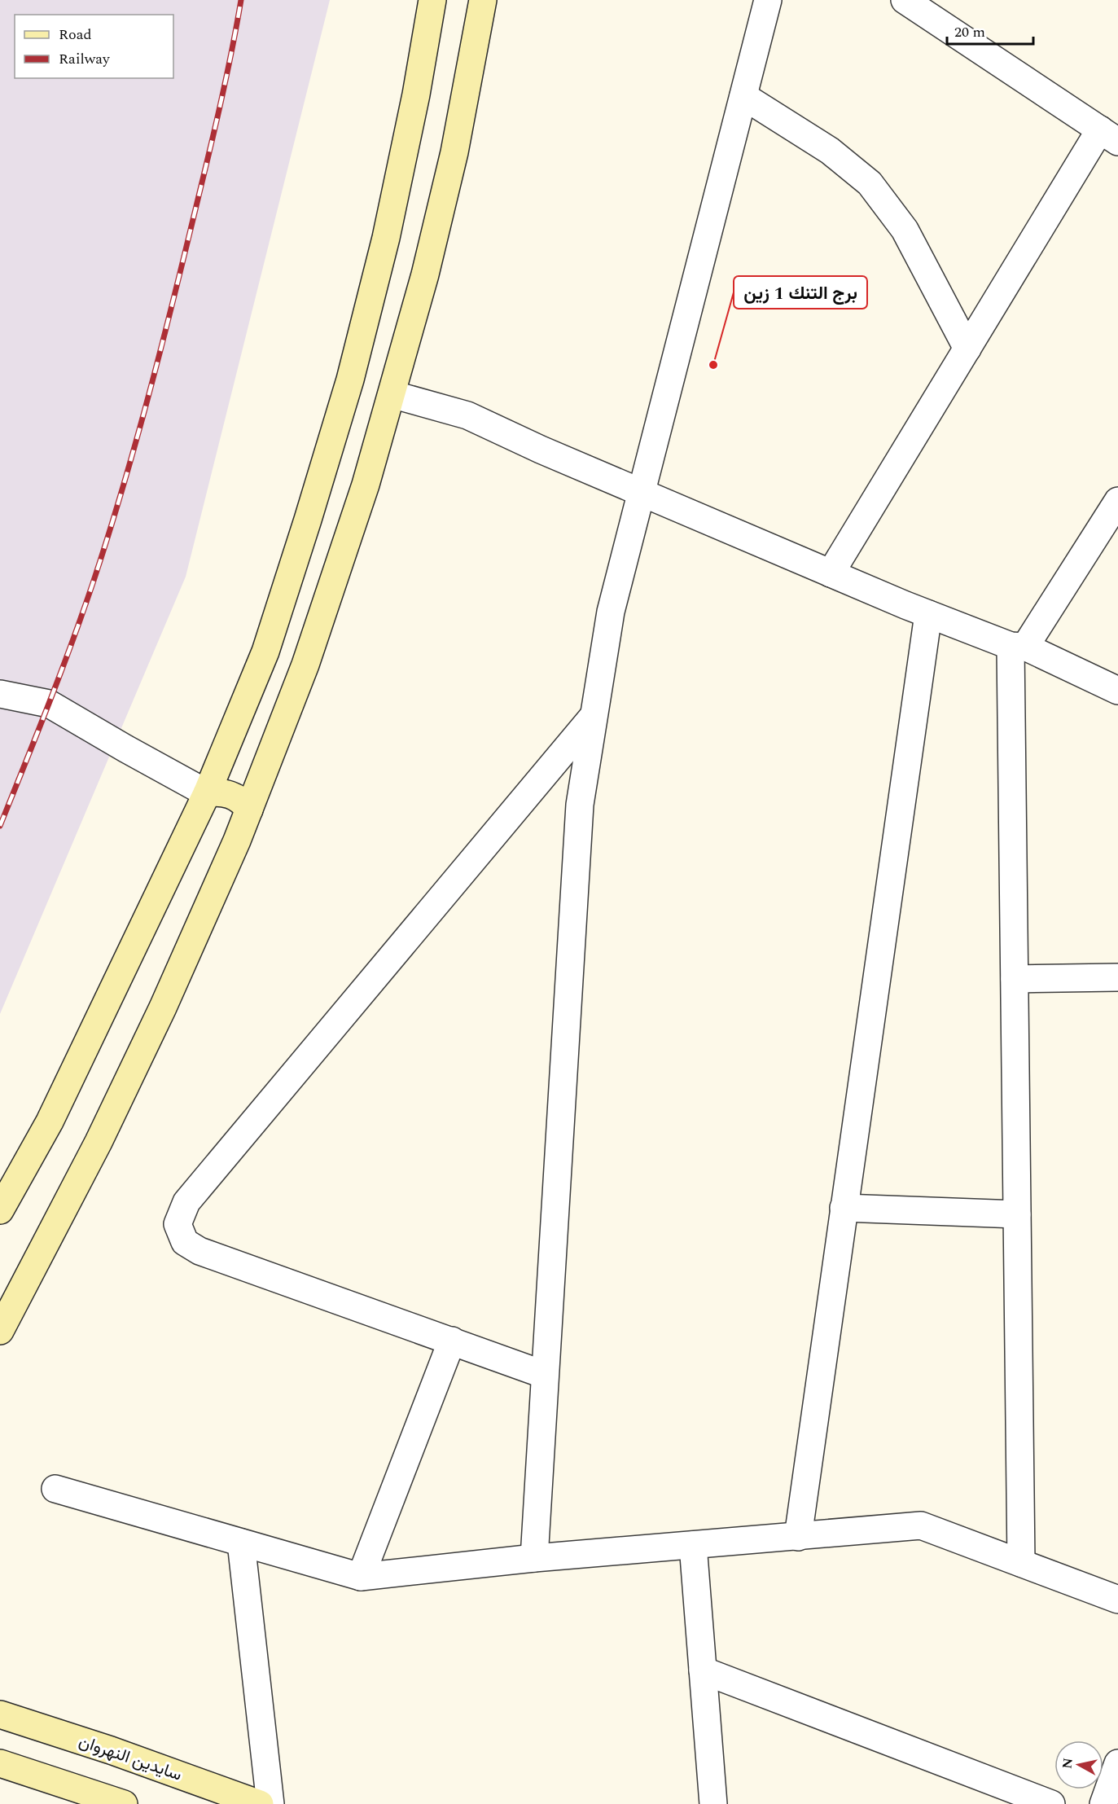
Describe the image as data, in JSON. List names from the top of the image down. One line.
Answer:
{"streets":{"main road":["سايدين النهروان"]},"places":["برج التنك 1 زين"],"legend":["Road","Railway"],"scale_bar":"20 m","north":"left"}
